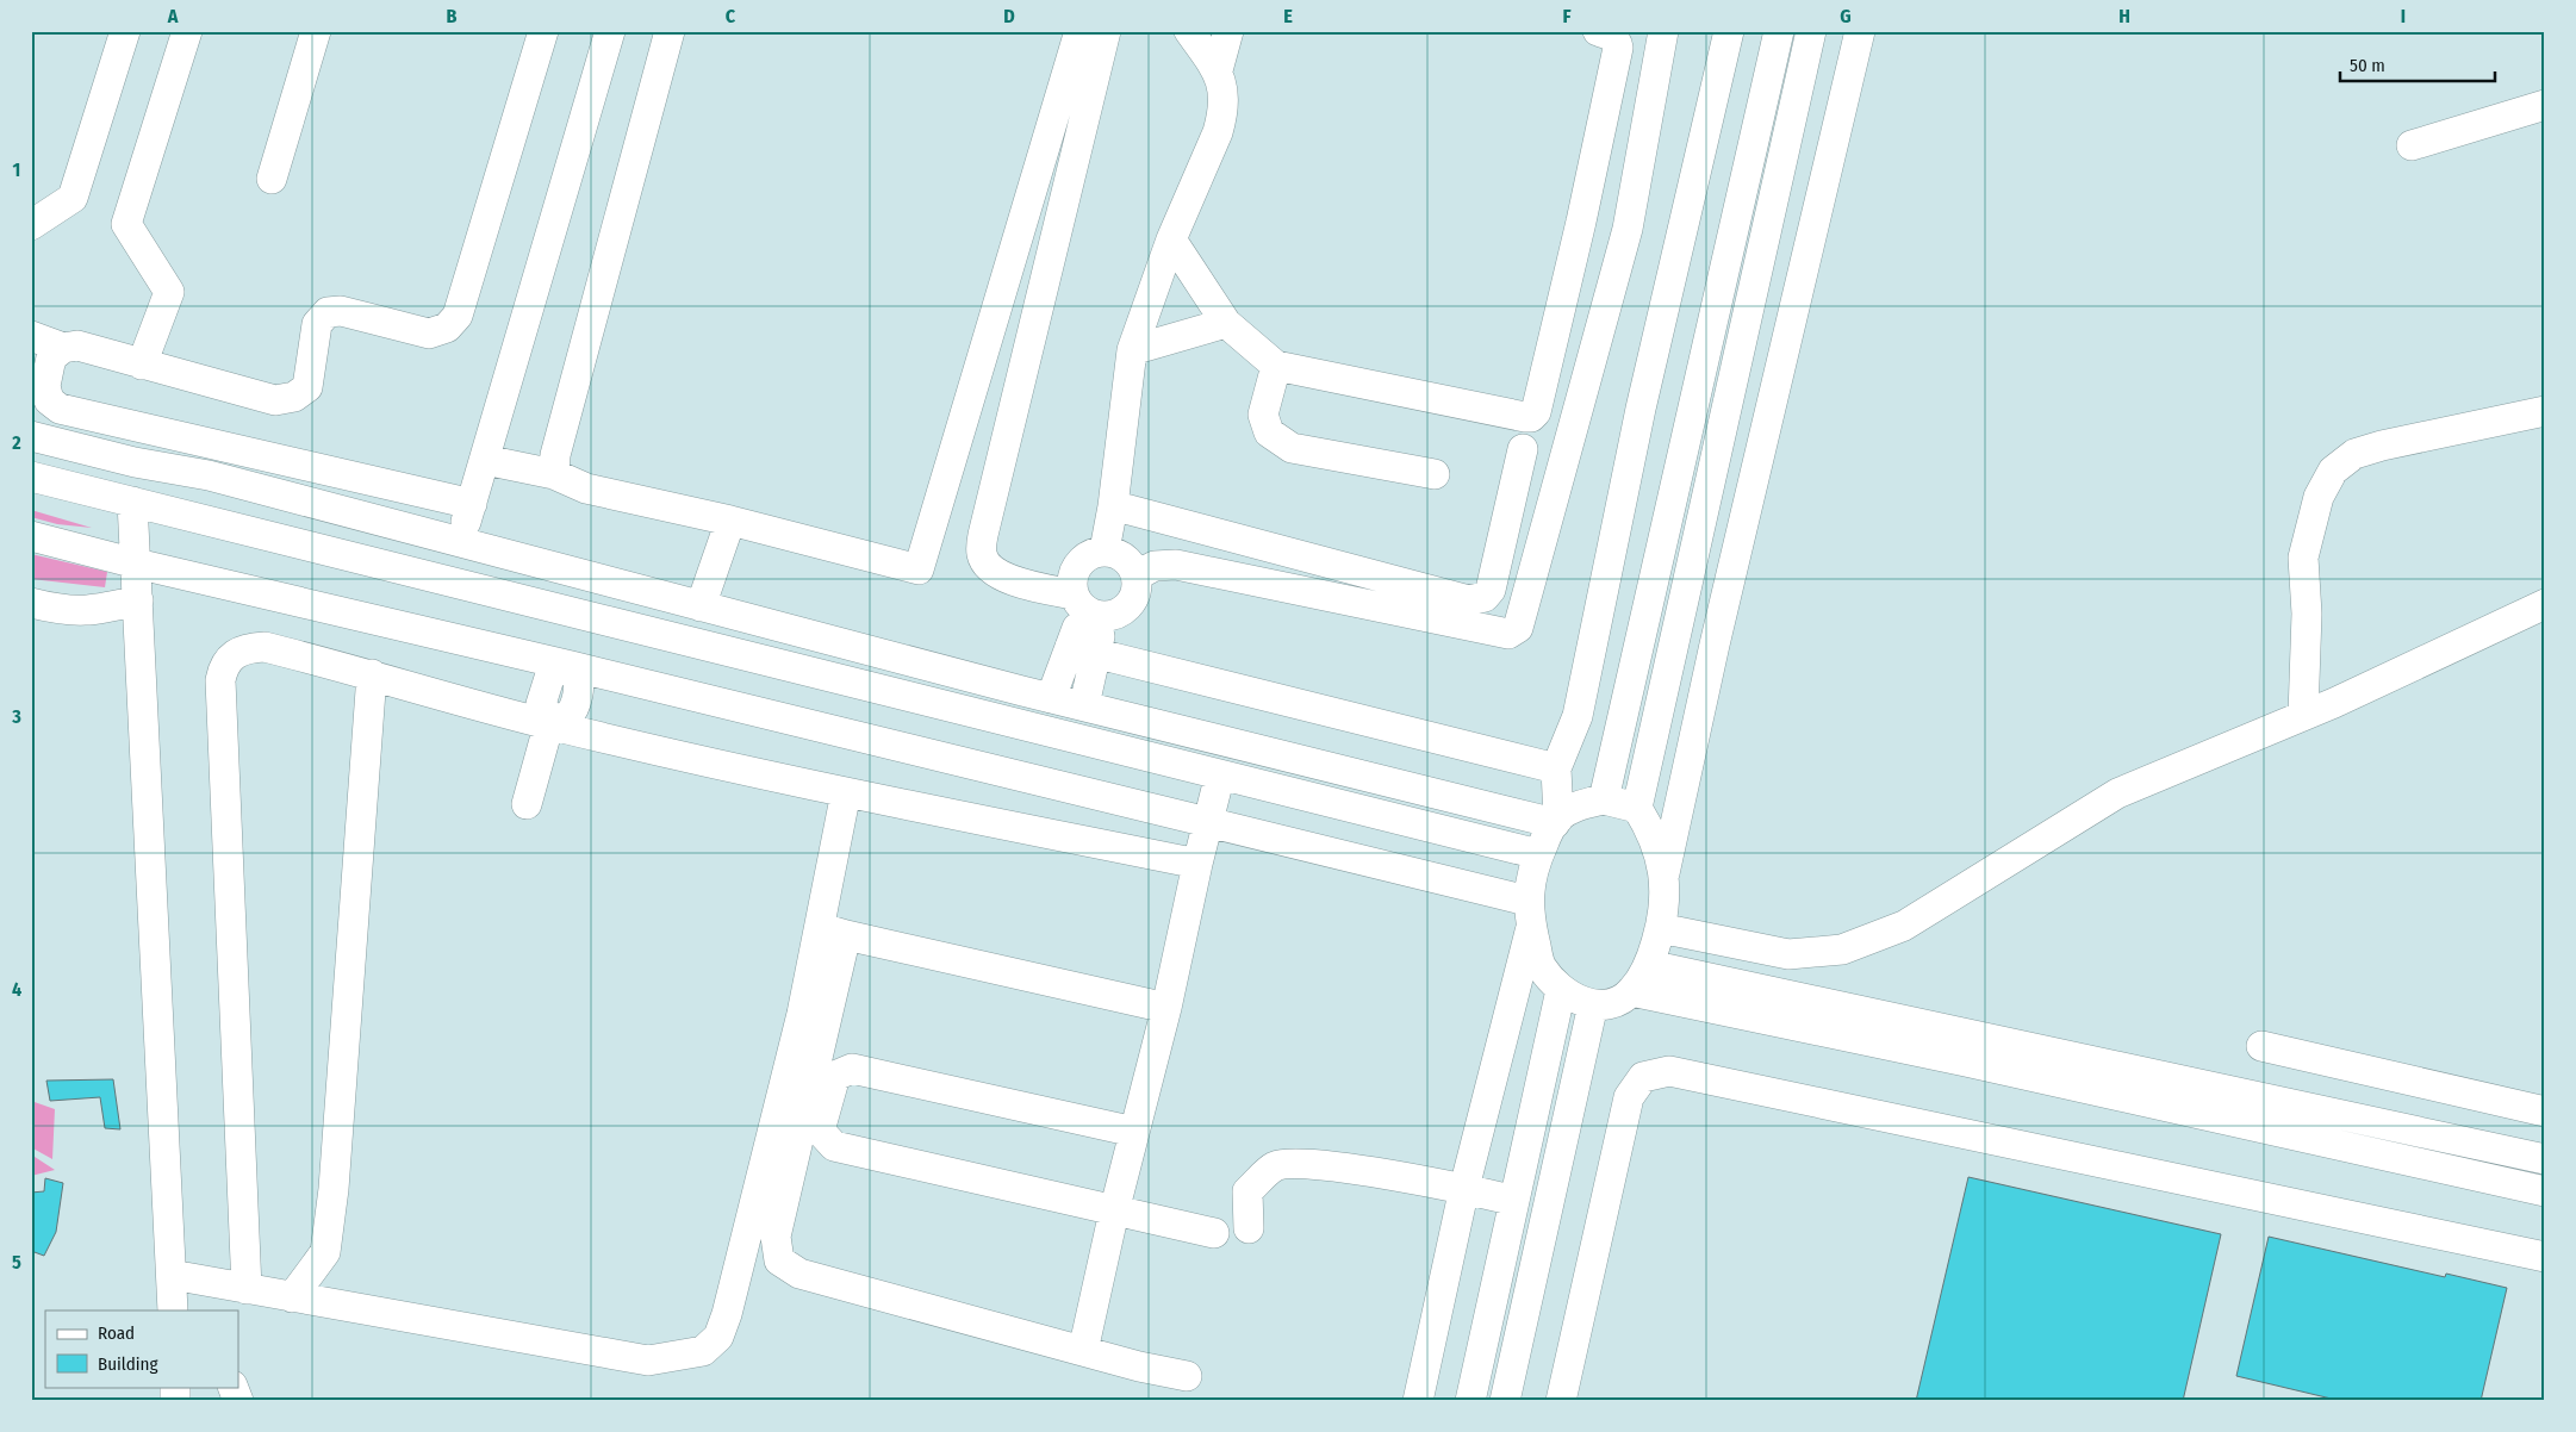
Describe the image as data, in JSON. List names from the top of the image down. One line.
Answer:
{"legend":["Road","Building"],"scale_bar":"50 m","grid":{"columns":["A","B","C","D","E","F","G","H","I"],"rows":["1","2","3","4","5"]}}
